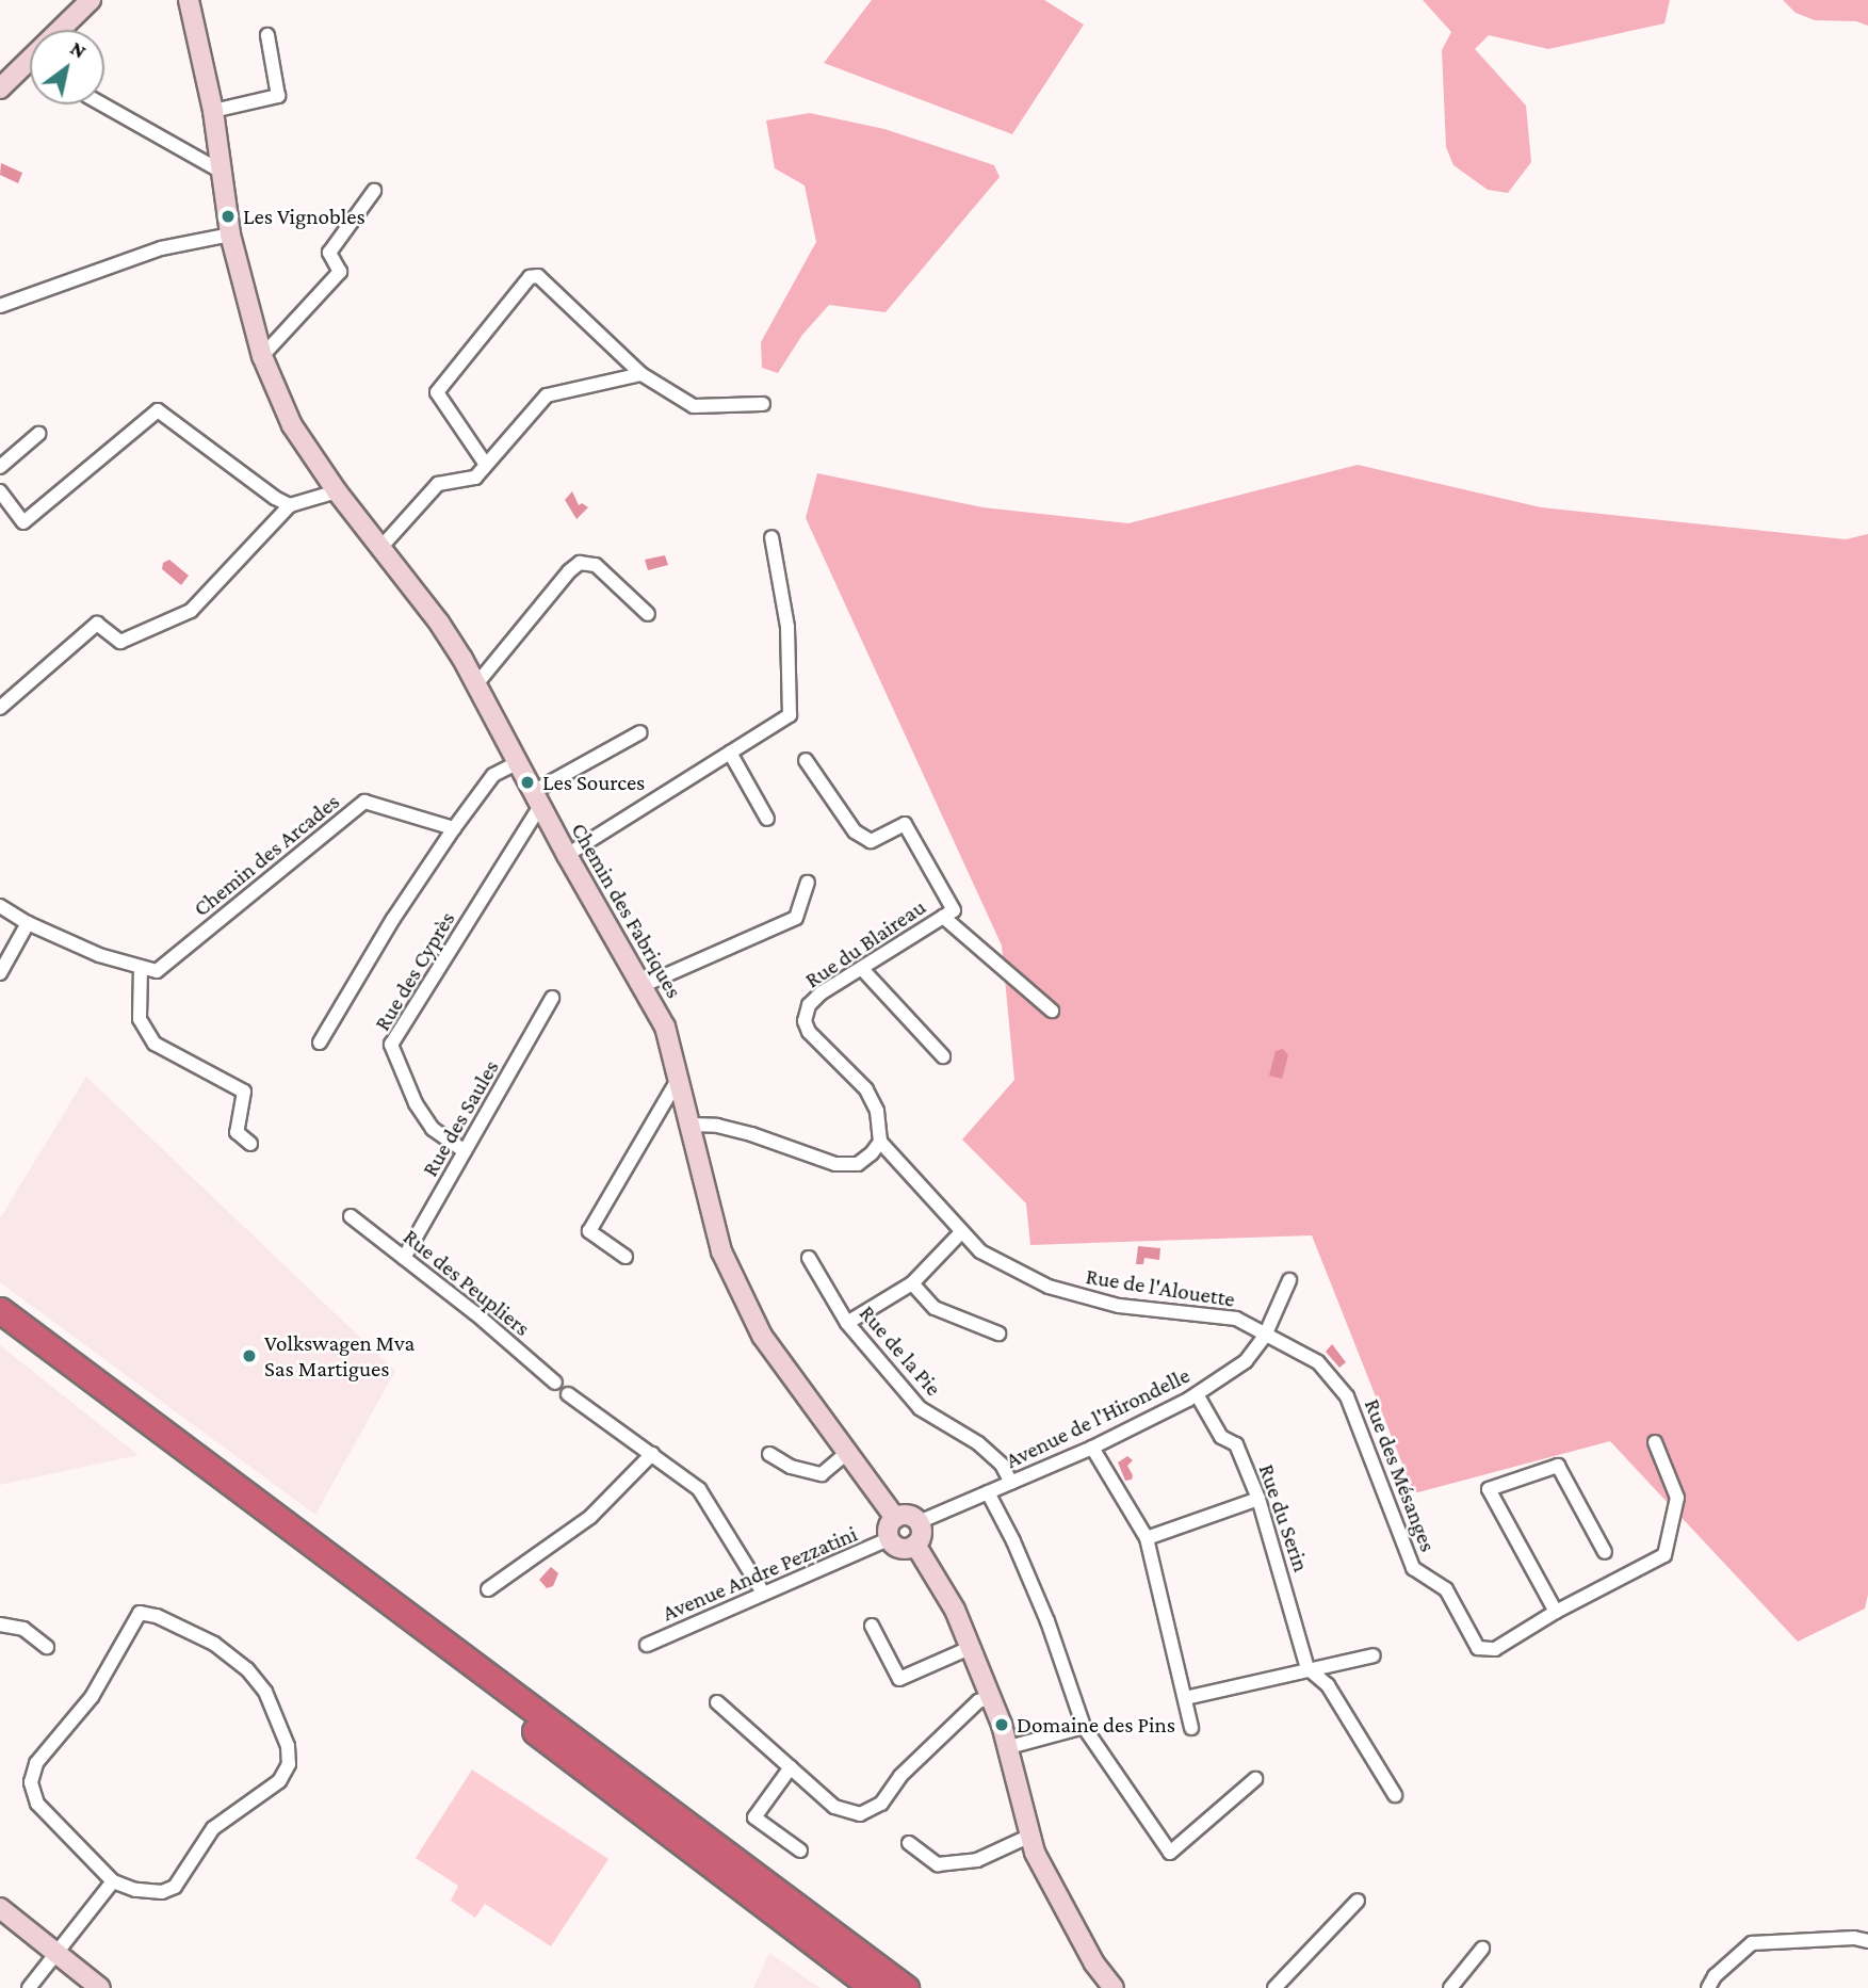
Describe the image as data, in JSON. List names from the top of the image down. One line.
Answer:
{"streets":{"street":["Chemin des Arcades","Chemin des Fabriques","Rue du Blaireau","Rue des Cyprès","Rue des Saules","Rue des Peupliers","Rue de l'Alouette","Rue de la Pie","Avenue de l'Hirondelle","Rue des Mésanges","Rue du Serin","Avenue Andre Pezzatini"]},"crossings":[["Chemin des Fabriques","Rue des Cyprès"],["Chemin des Fabriques","Avenue de l'Hirondelle"],["Chemin des Fabriques","Avenue Andre Pezzatini"],["Rue du Blaireau","Rue de l'Alouette"],["Rue des Cyprès","Rue des Saules"],["Rue des Saules","Rue des Peupliers"],["Rue de l'Alouette","Avenue de l'Hirondelle"],["Rue de l'Alouette","Rue des Mésanges"],["Rue de la Pie","Avenue de l'Hirondelle"],["Avenue de l'Hirondelle","Rue des Mésanges"],["Avenue de l'Hirondelle","Rue du Serin"],["Avenue de l'Hirondelle","Avenue Andre Pezzatini"]],"places":["Les Vignobles","Les Sources","Volkswagen Mva Sas Martigues","Domaine des Pins"],"north":"top right"}
